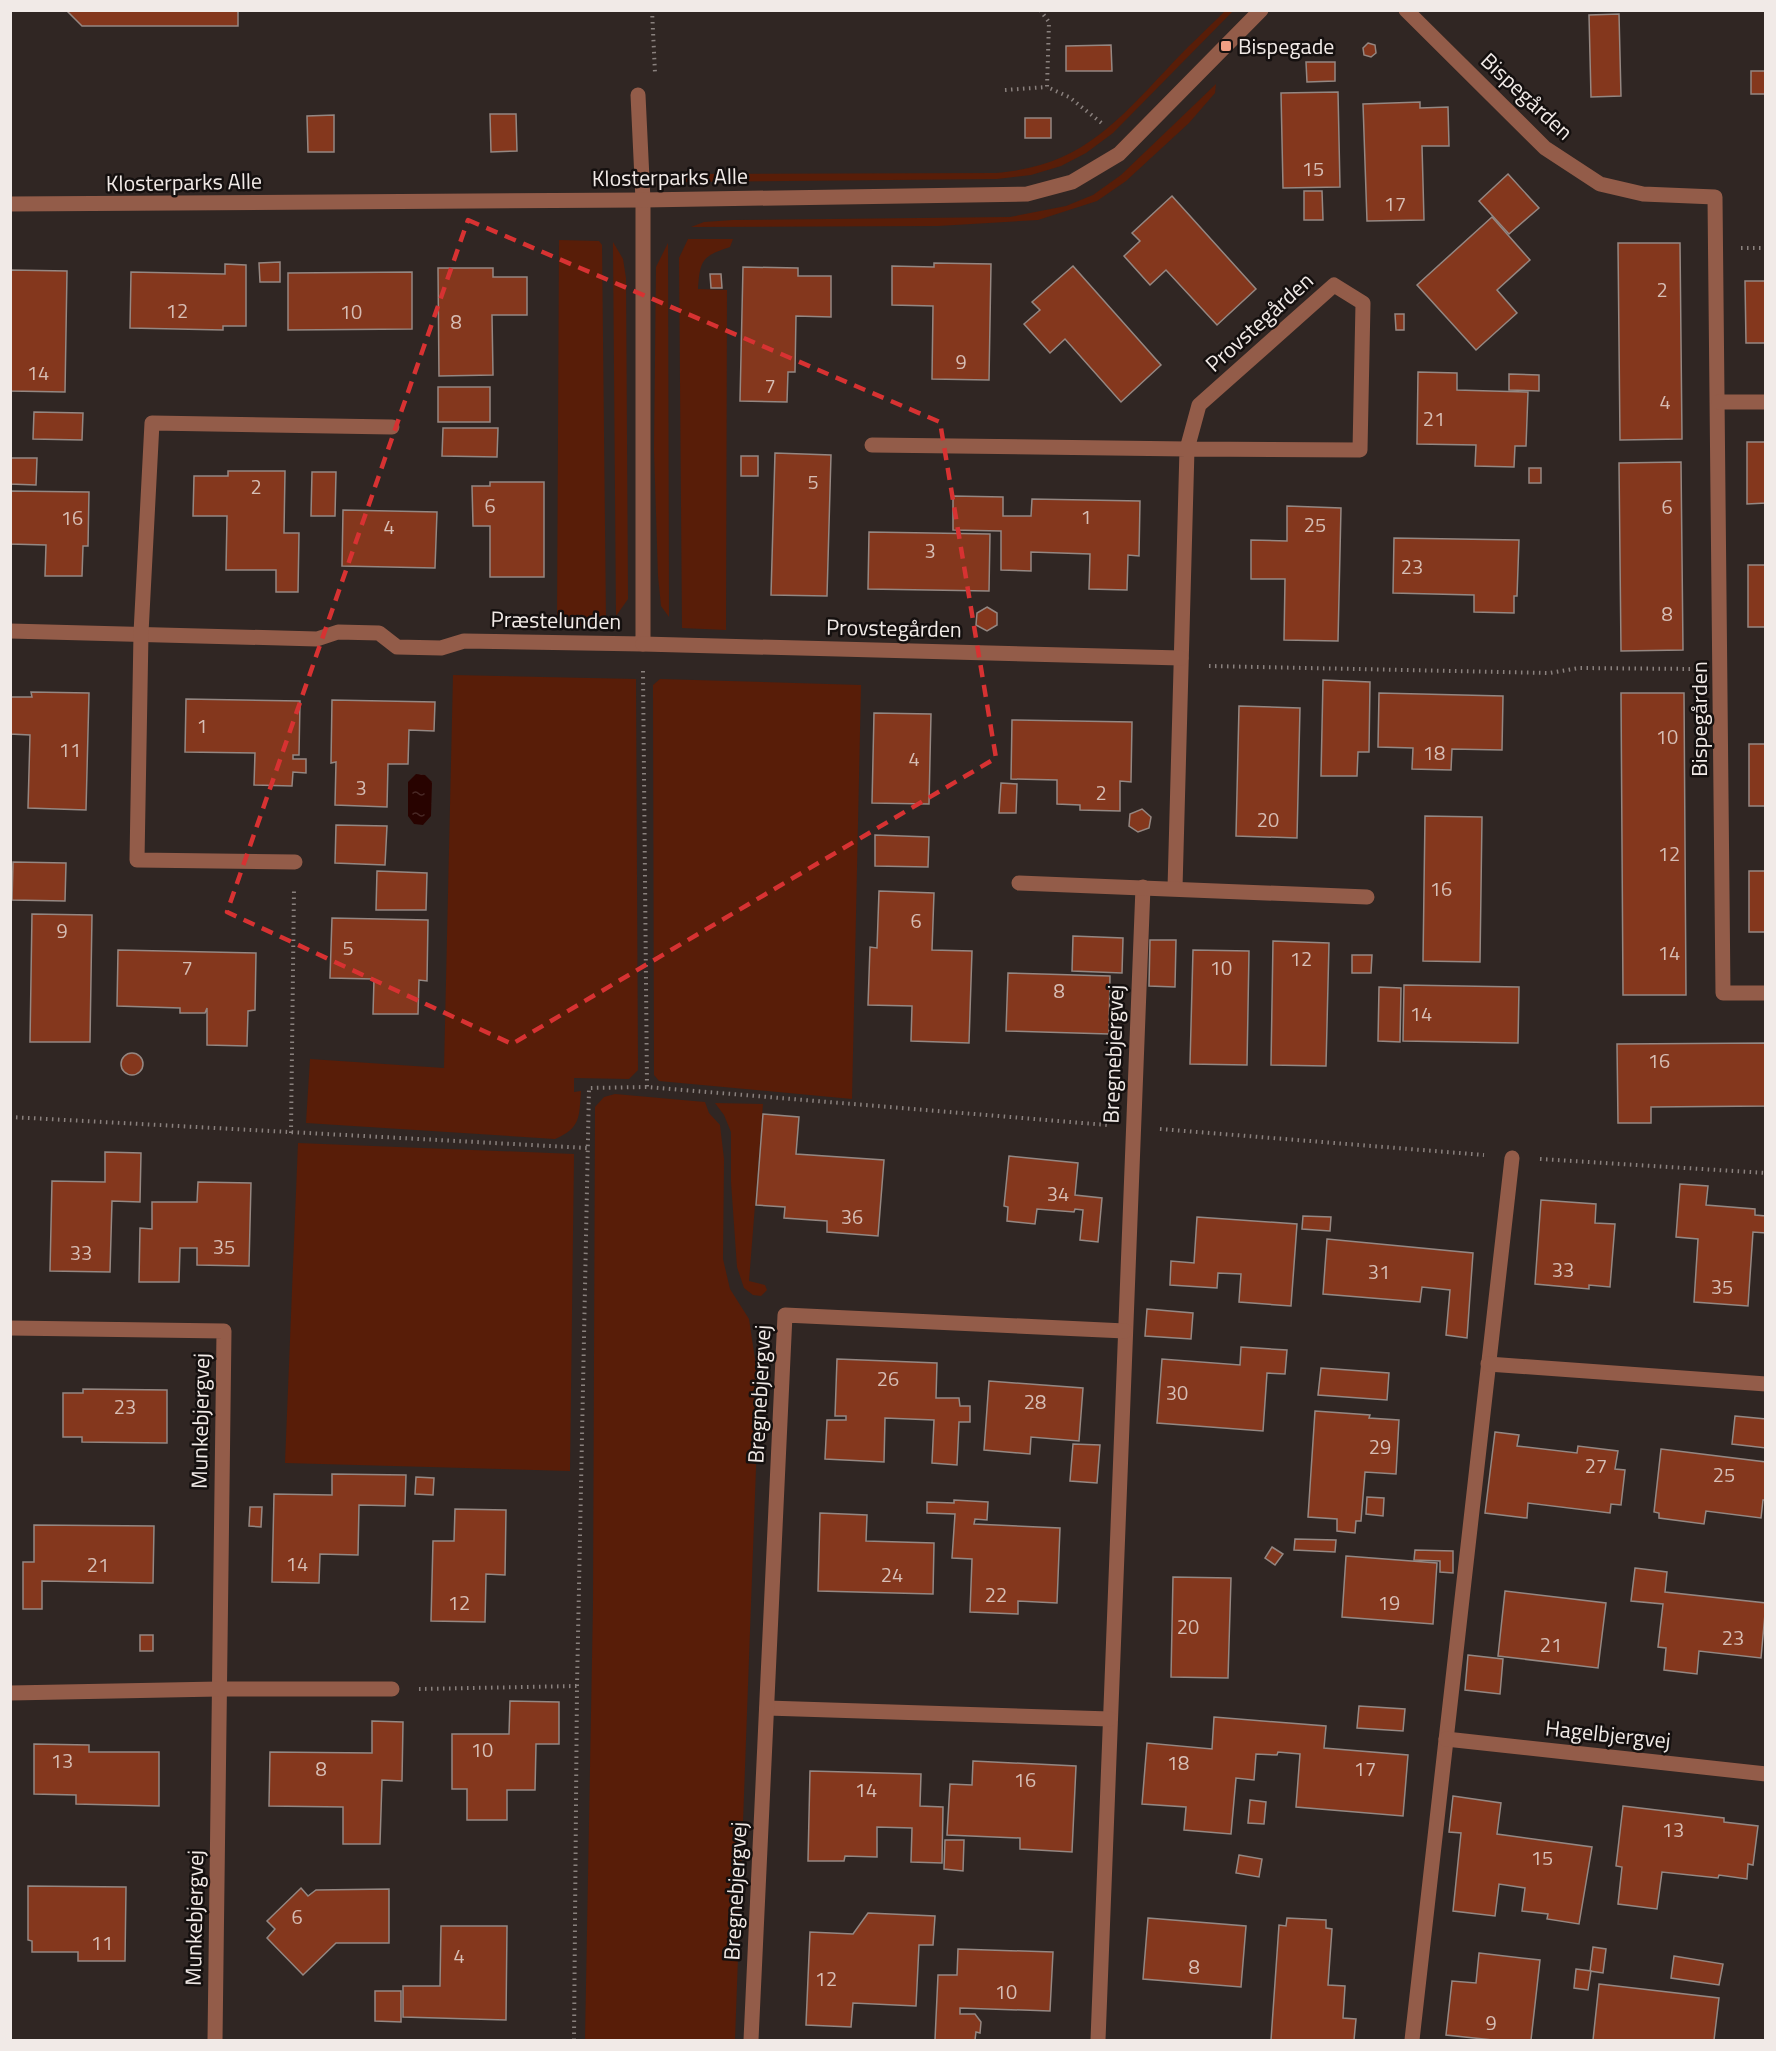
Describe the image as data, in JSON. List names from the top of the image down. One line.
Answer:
{"streets":{"street":["Bispegården","Klosterparks Alle","Provstegården","Præstelunden","Bregnebjergvej","Munkebjergvej","Hagelbjergvej"]},"crossings":[["Klosterparks Alle","Præstelunden"],["Provstegården","Præstelunden"]],"places":{"transit":["Bispegade"]},"house_numbers":["15","17","2","12","10","8","9","14","7","4","21","5","2","6","6","1","16","25","4","3","23","8","1","10","11","18","4","3","2","20","12","16","6","9","5","14","12","7","10","8","14","16","34","36","35","33","33","31","35","26","30","28","23","29","27","25","14","21","24","22","12","19","20","23","21","10","13","18","8","17","16","14","13","15","6","11","4","8","12","10","9"]}
